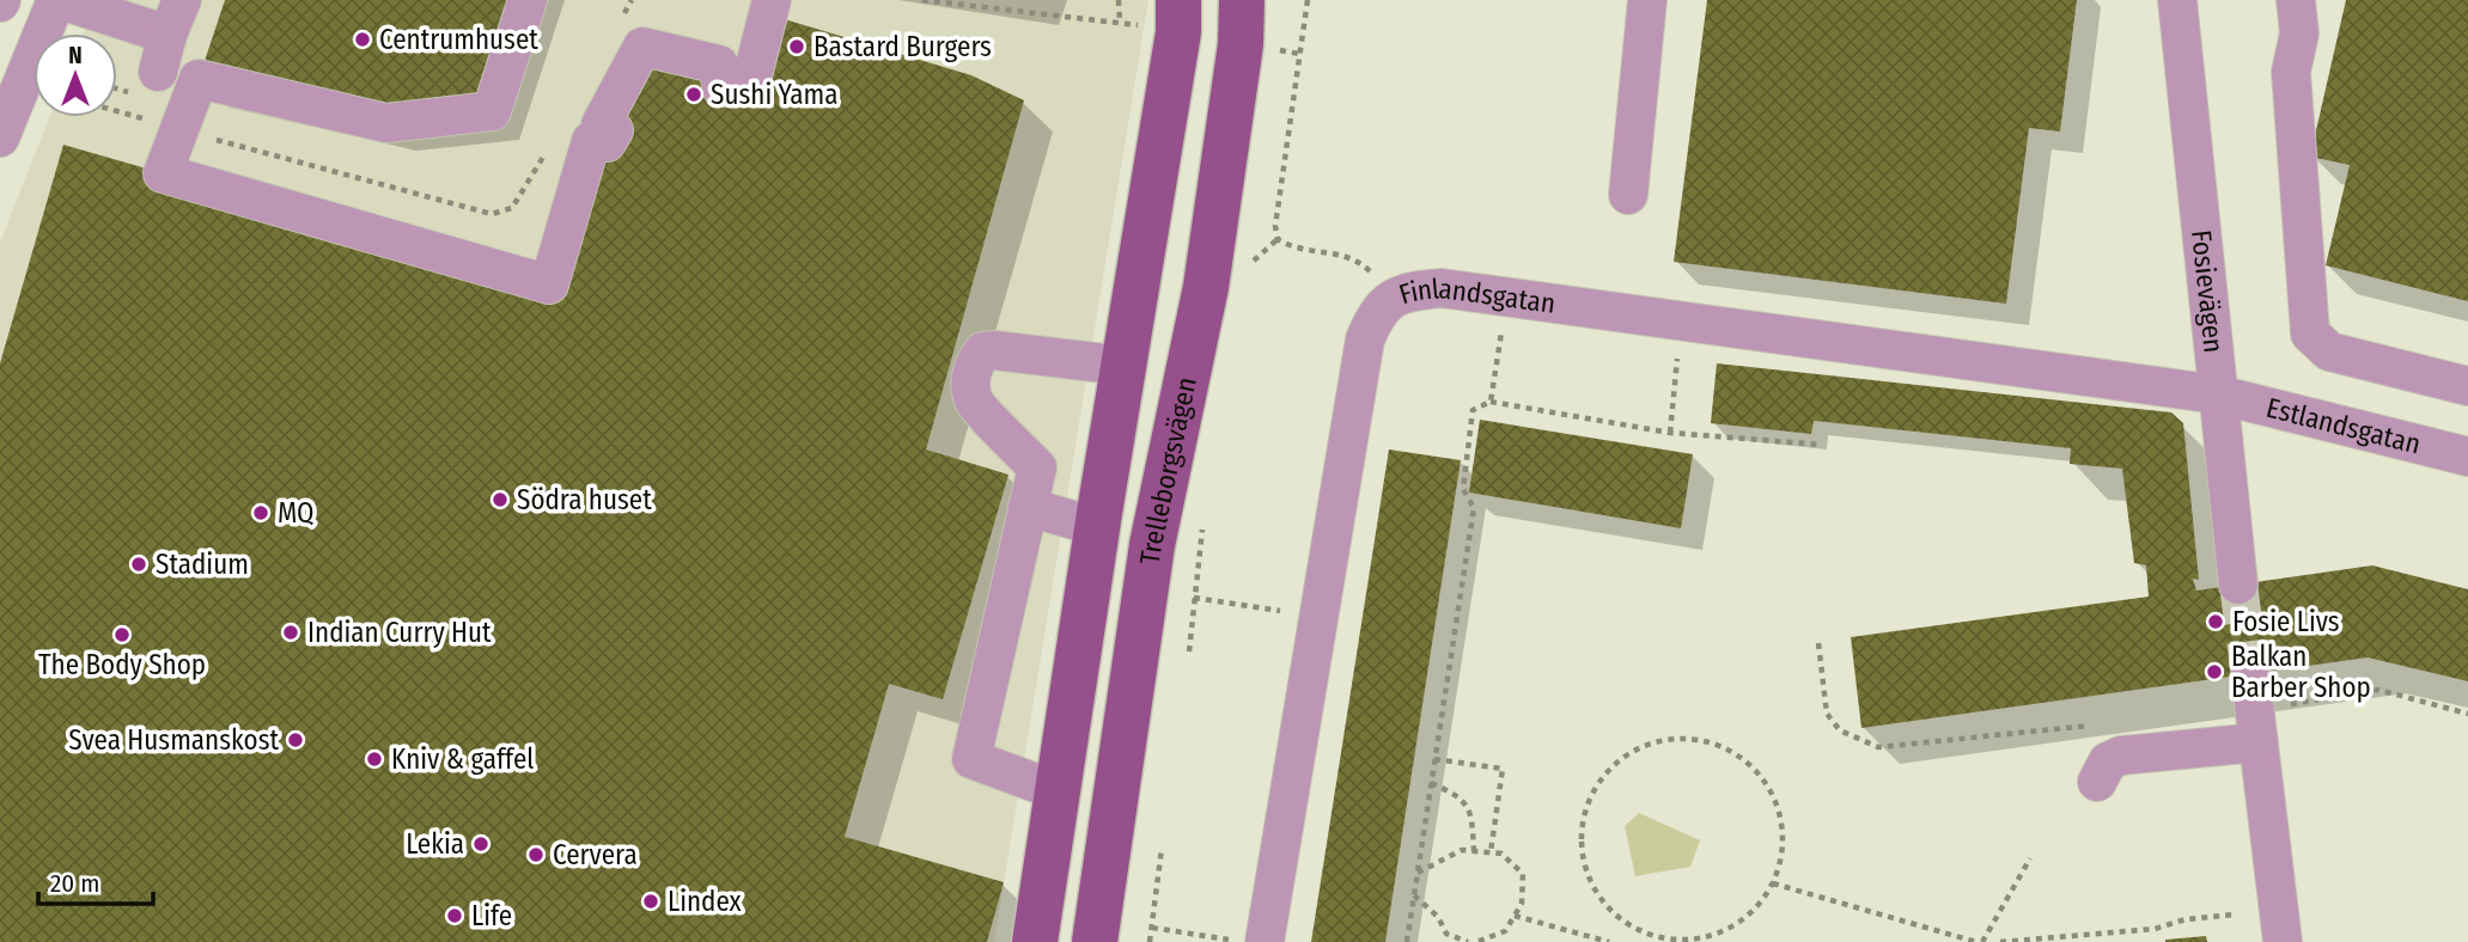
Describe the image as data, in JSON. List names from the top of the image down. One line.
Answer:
{"streets":{"main road":["Trelleborgsvägen"],"street":["Fosievägen","Finlandsgatan","Estlandsgatan"]},"crossings":[["Fosievägen","Finlandsgatan"],["Fosievägen","Estlandsgatan"],["Finlandsgatan","Estlandsgatan"]],"places":["Centrumhuset","Bastard Burgers","Sushi Yama","Södra huset","MQ","Stadium","Fosie Livs","Indian Curry Hut","The Body Shop","Balkan Barber Shop","Svea Husmanskost","Kniv & gaffel","Lekia","Cervera","Lindex","Life"],"scale_bar":"20 m","north":"top"}
